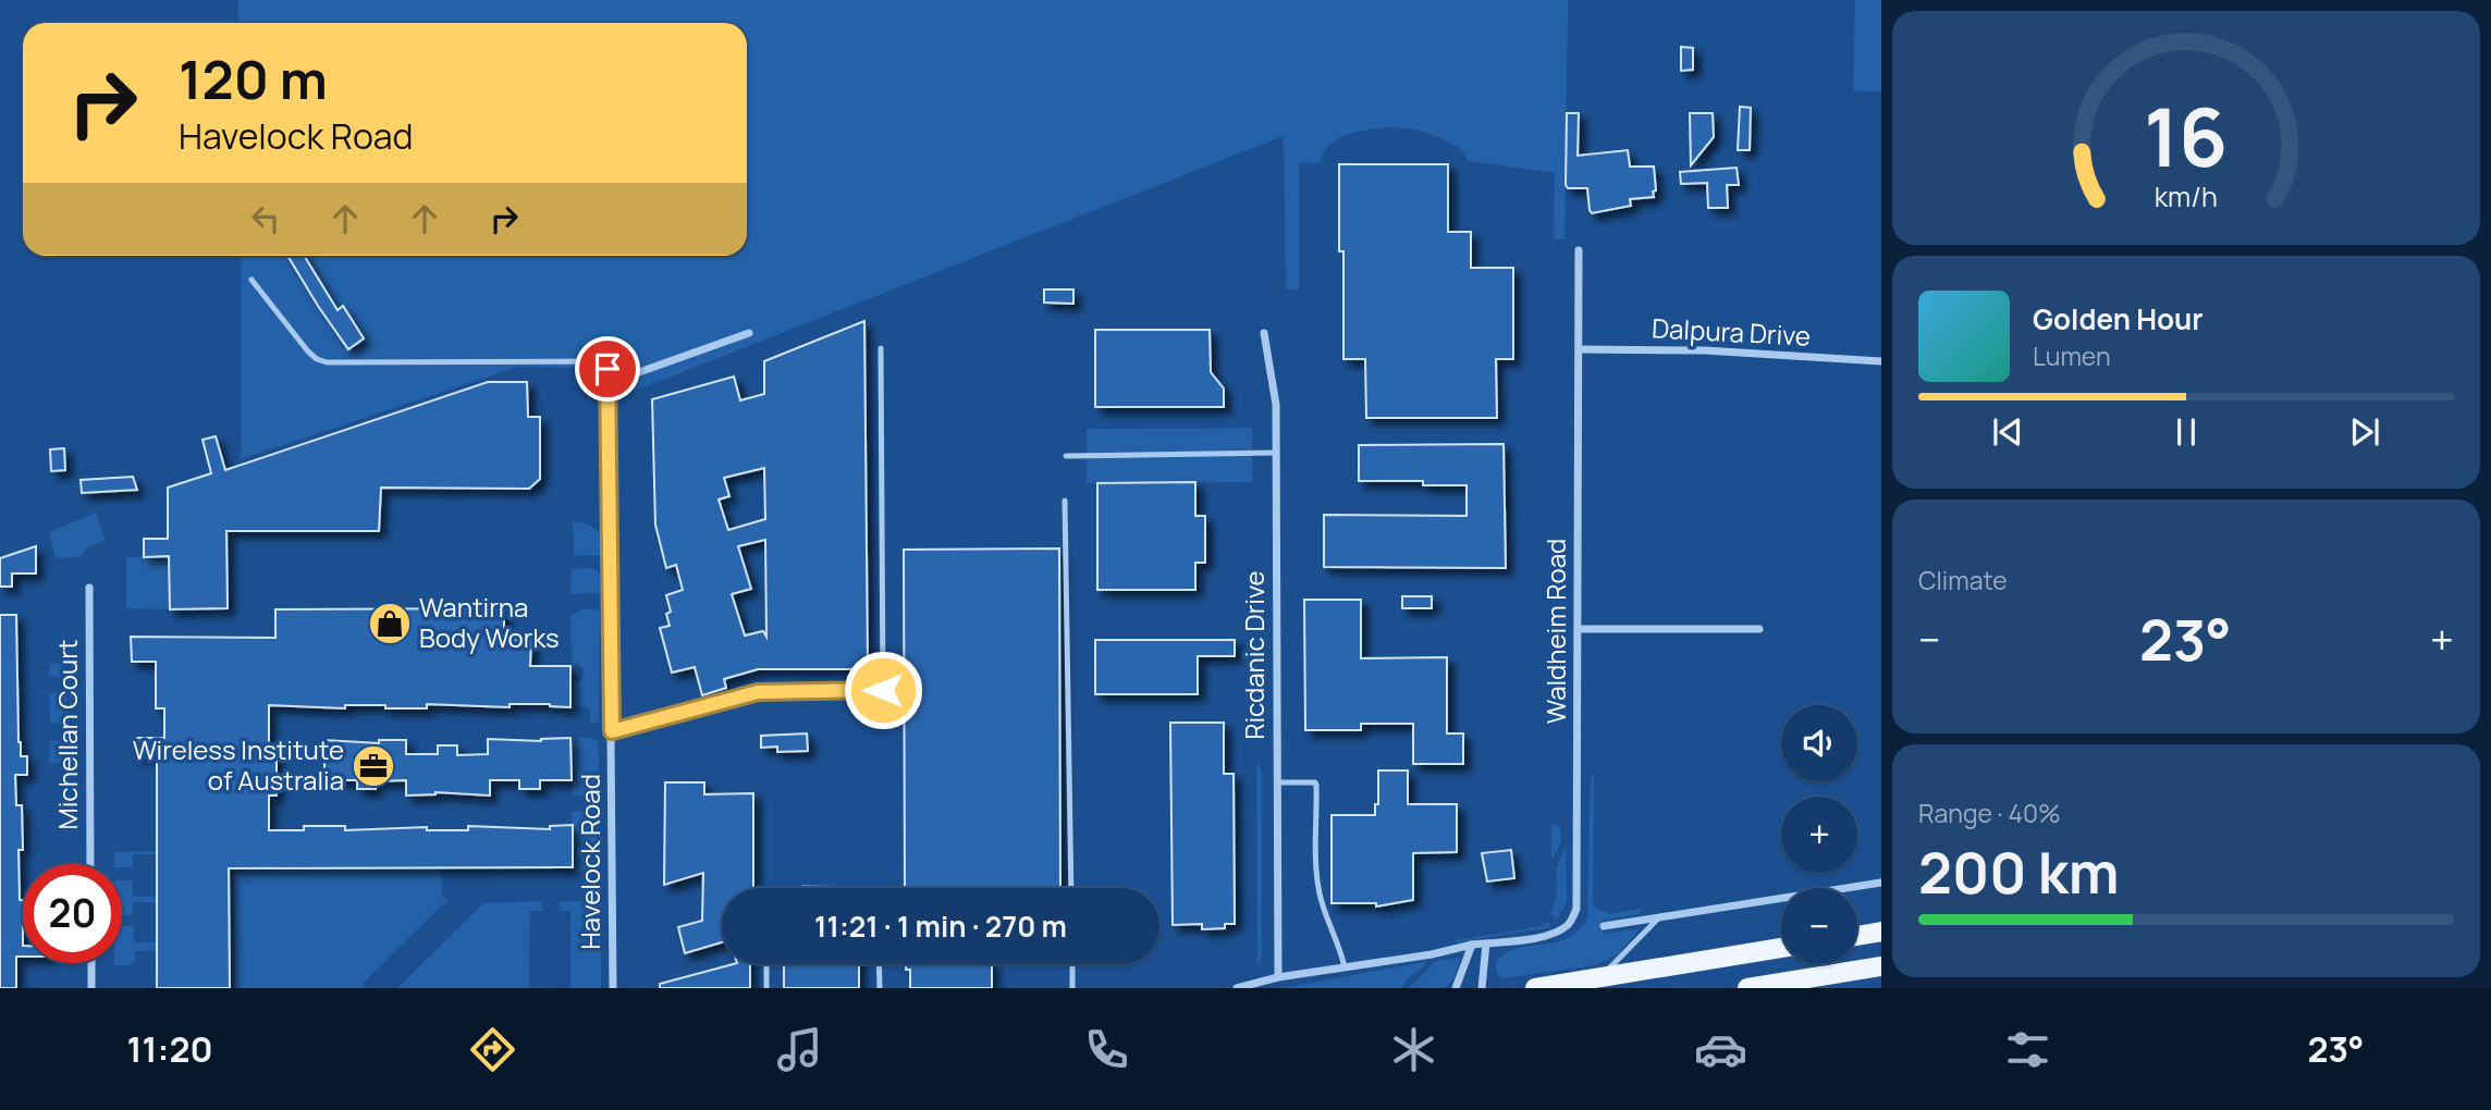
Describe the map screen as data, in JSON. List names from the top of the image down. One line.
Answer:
{"streets":{"street":["Dalpura Drive","Waldheim Road","Ricdanic Drive","Michellan Court","Havelock Road"]},"crossings":[["Dalpura Drive","Waldheim Road"],["Waldheim Road","Ricdanic Drive"]],"places":{"shop":["Wantirna Body Works"],"office":["Wireless Institute of Australia"]},"page":{"turn":["120 m","Havelock Road"],"song":["Golden Hour","Lumen"],"tile":["Climate",["Range · 40%","200 km"]],"heat":["−","23°","+"],"map_buttons":["+","−"],"limit":"20","trip":"11:21 · 1 min · 270 m","tabs":["11:20","23°"],"gauge":["16","km/h"]}}
